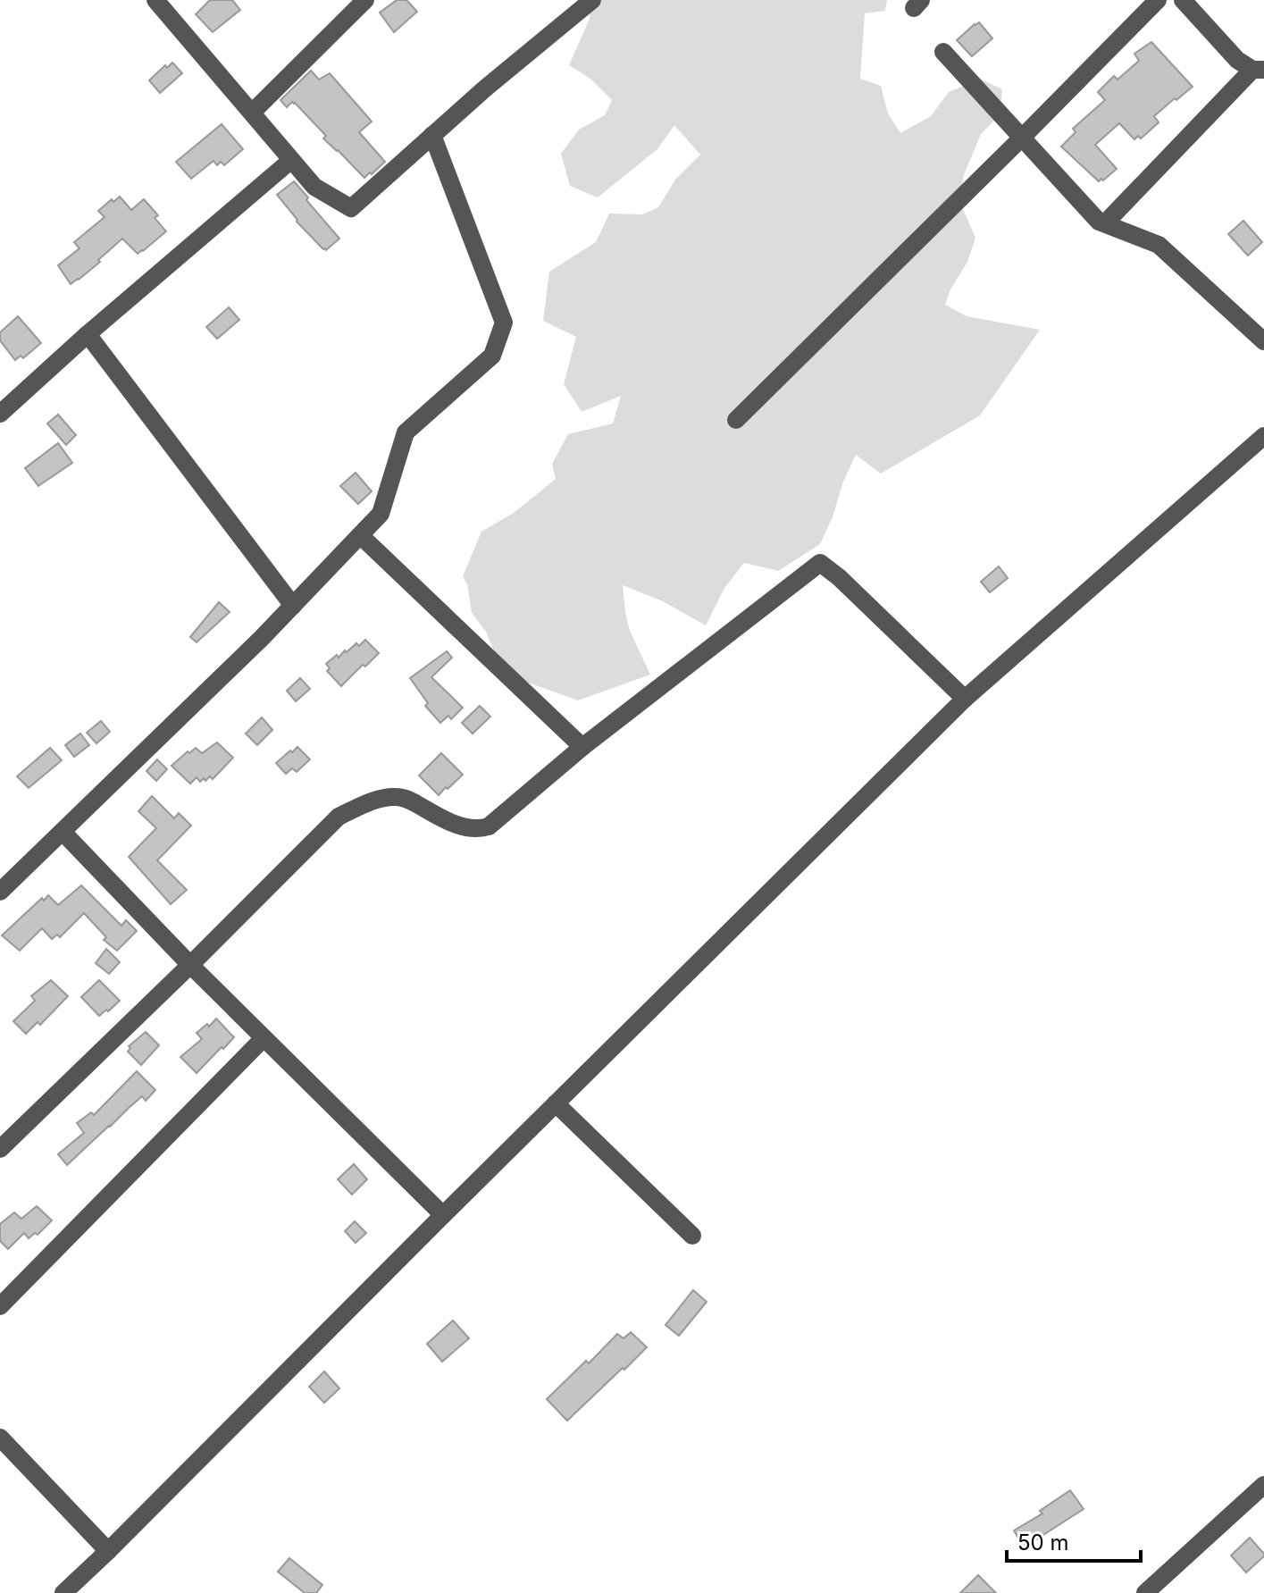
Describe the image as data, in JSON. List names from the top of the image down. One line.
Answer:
{"scale_bar":"50 m"}
